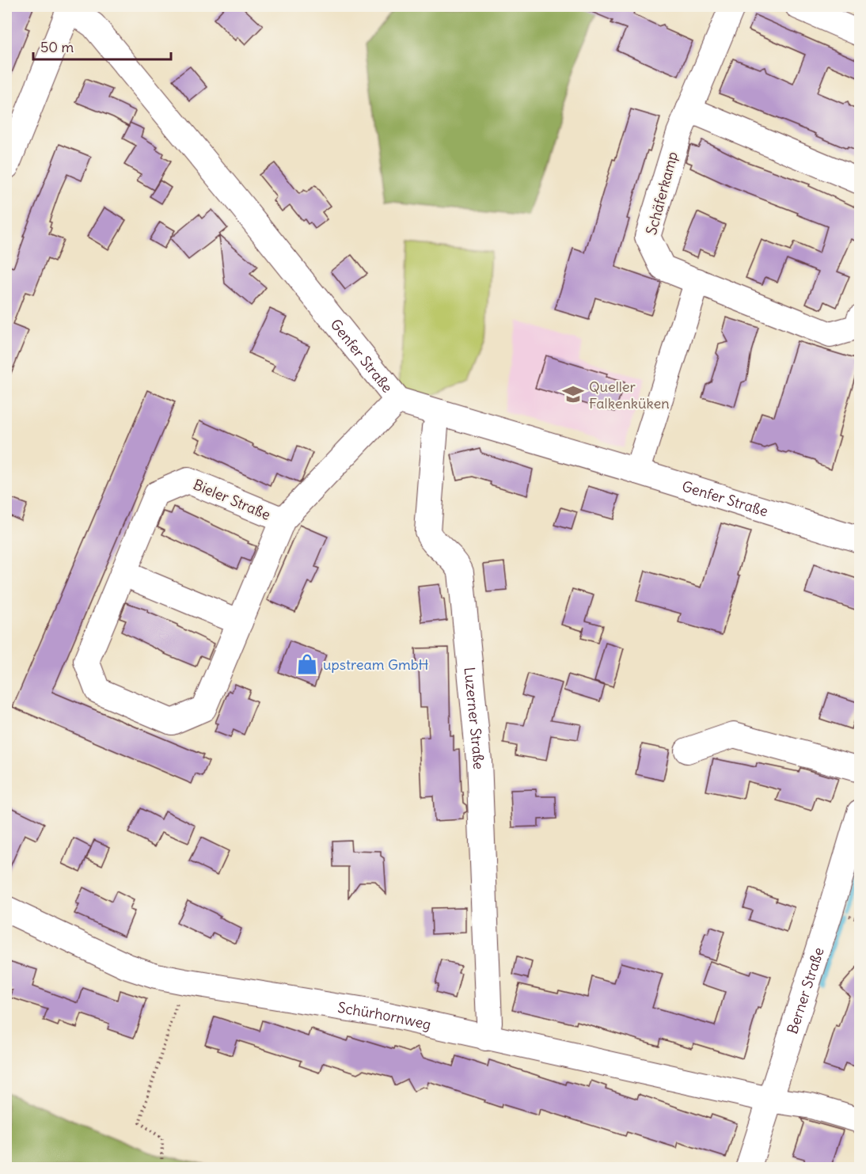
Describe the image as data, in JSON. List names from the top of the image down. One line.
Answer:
{"streets":{"street":["Schäferkamp","Genfer Straße","Bieler Straße","Luzerner Straße","Berner Straße","Schürhornweg"]},"crossings":[["Genfer Straße","Bieler Straße"],["Genfer Straße","Luzerner Straße"],["Luzerner Straße","Schürhornweg"],["Berner Straße","Schürhornweg"]],"places":{"school or university":["Queller Falkenküken"],"shop":["upstream GmbH"]},"scale_bar":"50 m"}
